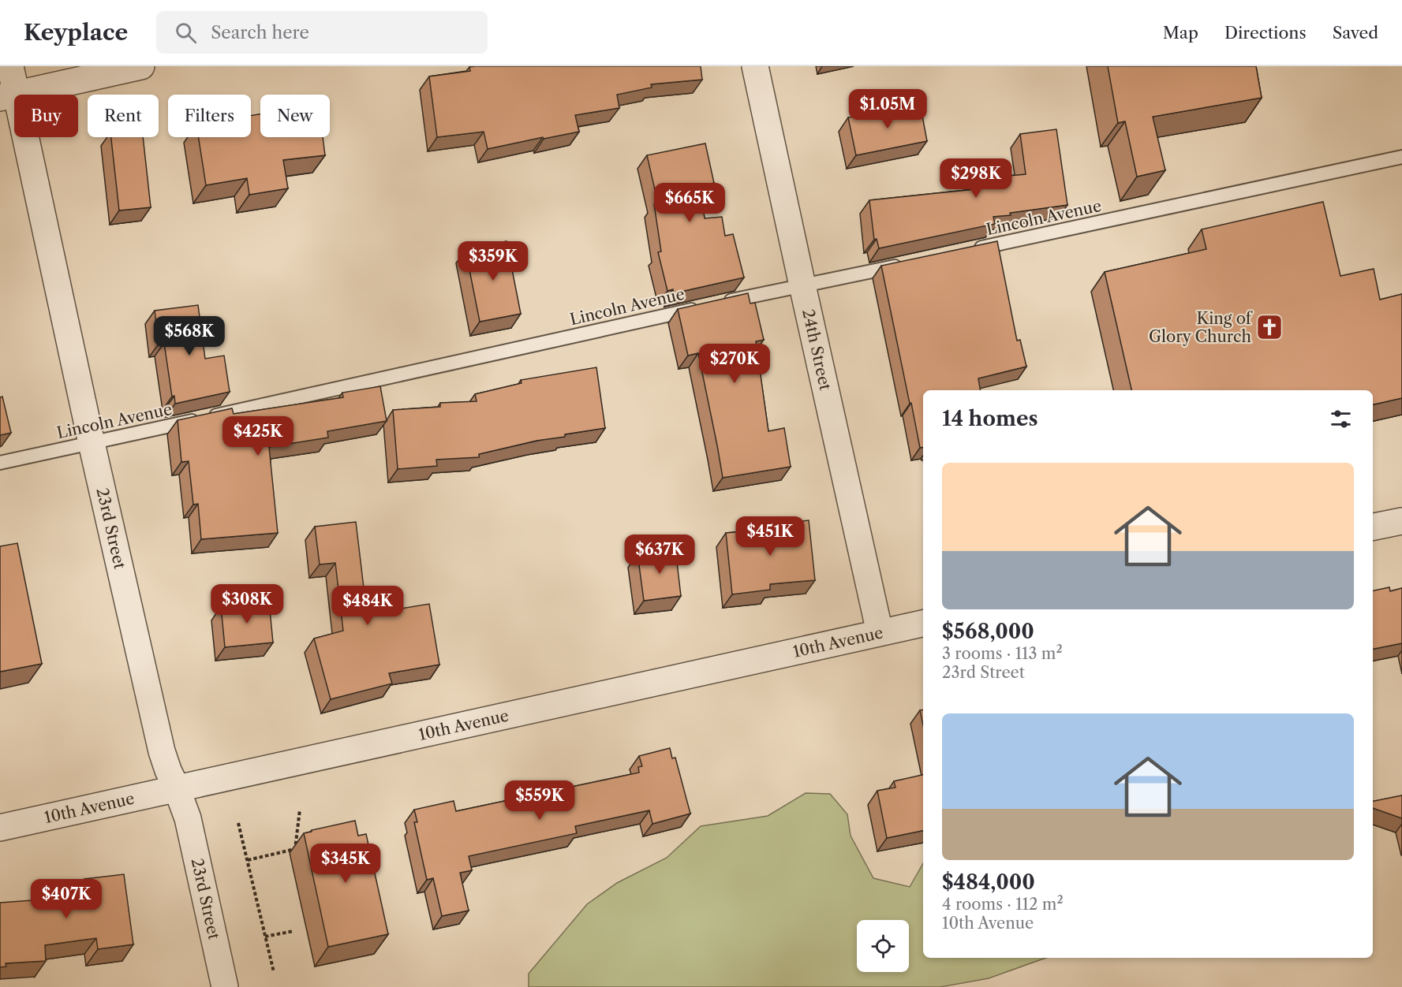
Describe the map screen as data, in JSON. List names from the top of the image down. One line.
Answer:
{"streets":{"street":["24th Street","23rd Street","10th Avenue"],"lane":["Lincoln Avenue"]},"crossings":[["Lincoln Avenue","23rd Street"],["24th Street","10th Avenue"],["23rd Street","10th Avenue"]],"places":{"church":["King of Glory Church"]},"page":{"header":"Keyplace","search":"Search here","nav":["Map","Directions","Saved"],"price":["$1.05M","$298K","$665K","$359K","$568K","$270K","$425K","$451K","$637K","$308K","$484K","$559K","$345K","$407K"],"chip":["Buy","Rent","Filters","New"],"heading":"14 homes","list":[{"name":"$568,000","note":"3 rooms · 113 m² · 23rd Street"},{"name":"$484,000","note":"4 rooms · 112 m² · 10th Avenue"}]}}
